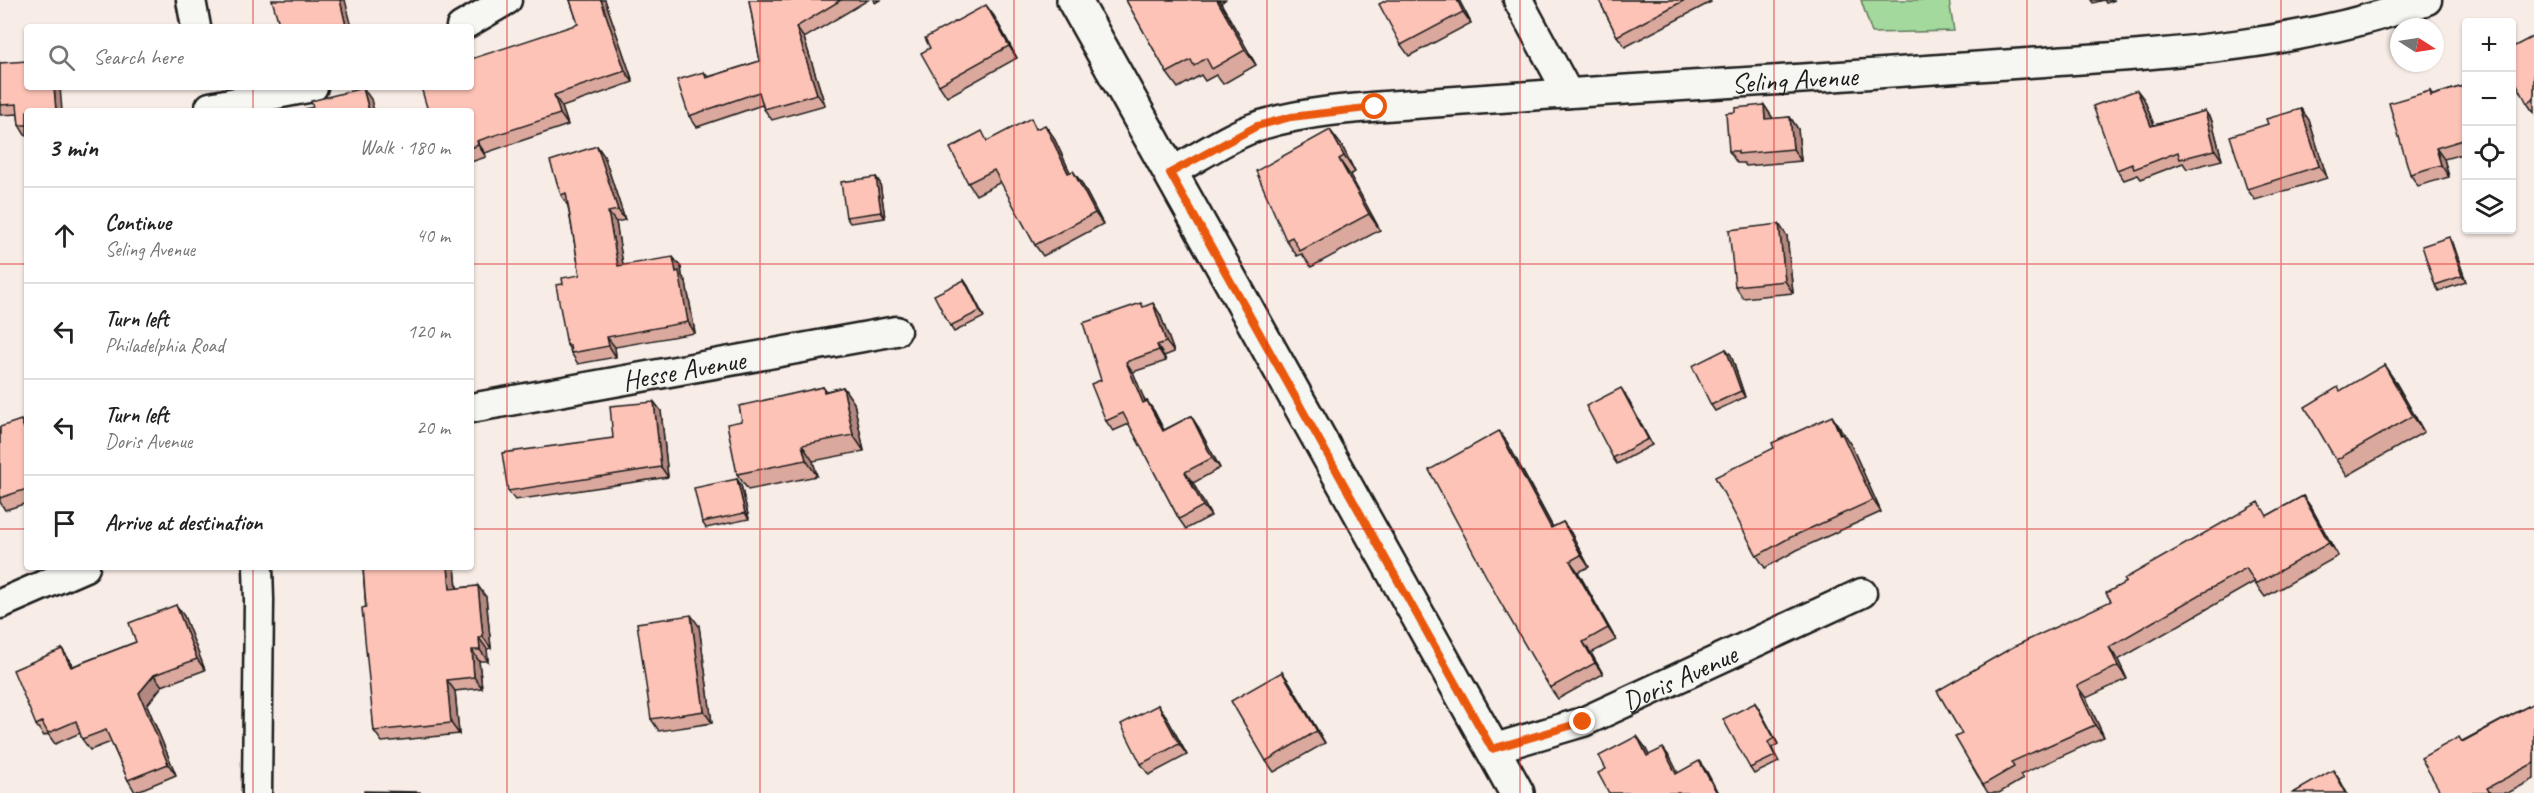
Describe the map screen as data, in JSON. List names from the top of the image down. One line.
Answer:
{"streets":{"street":["Seling Avenue","Hesse Avenue","Doris Avenue"]},"north":"right","page":{"map_buttons":["+","−"],"search":"Search here","heading":["3 min","Walk · 180 m"],"list":[["Continue","Seling Avenue","40 m"],["Turn left","Philadelphia Road","120 m"],["Turn left","Doris Avenue","20 m"],"Arrive at destination"]}}
